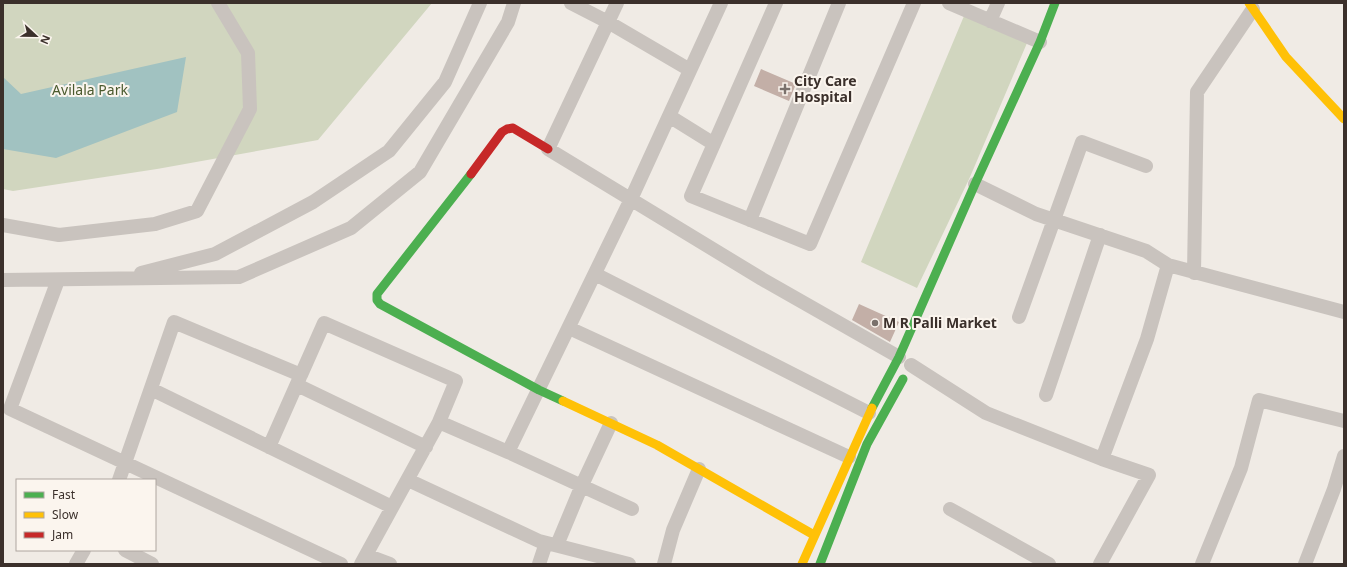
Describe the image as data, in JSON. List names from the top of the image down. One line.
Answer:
{"parks":["Avilala Park"],"places":{"health":["City Care Hospital"],"other":["M R Palli Market"]},"legend":["Fast","Slow","Jam"],"north":"right"}
